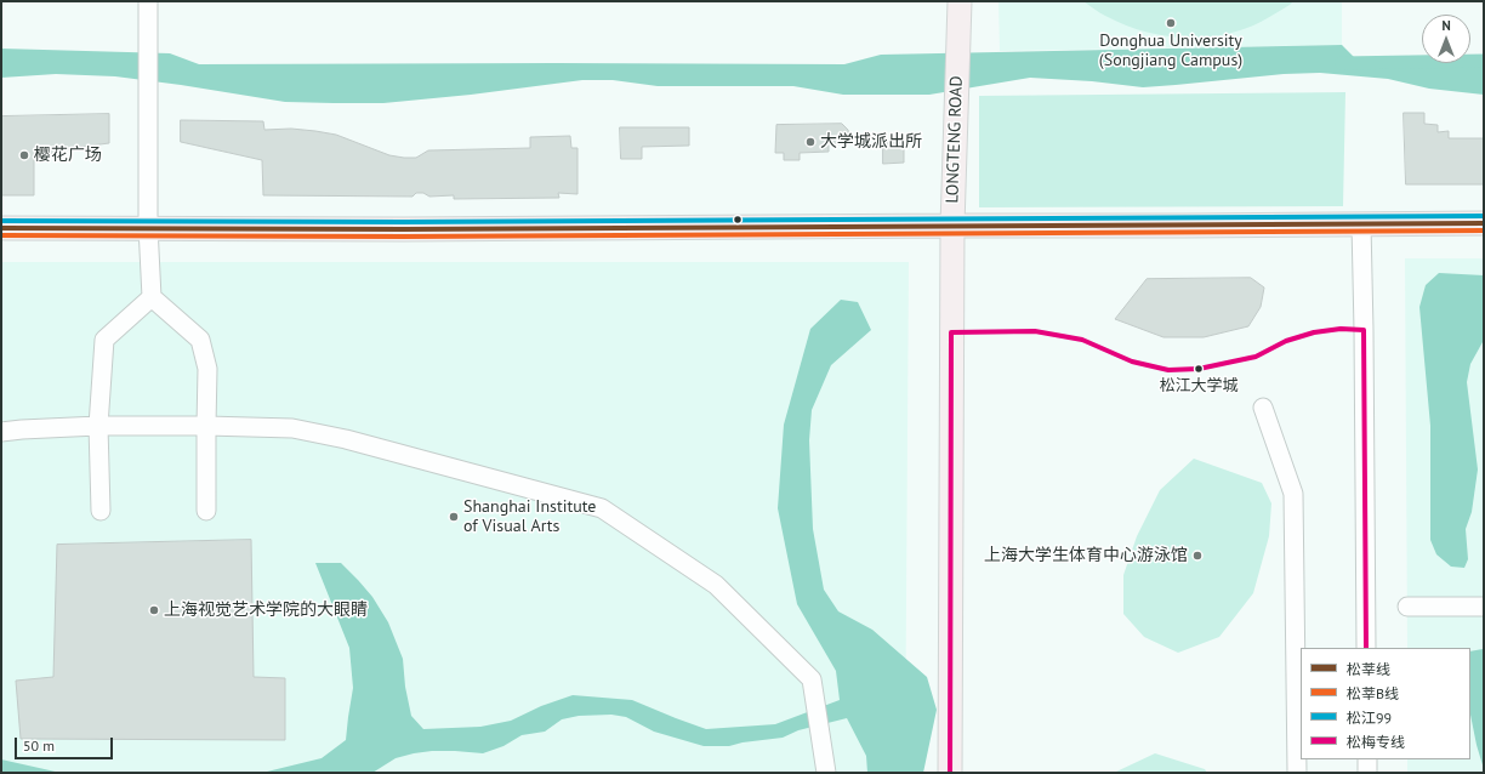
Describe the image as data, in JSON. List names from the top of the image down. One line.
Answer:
{"streets":{"main road":["LONGTENG ROAD"]},"places":["Donghua University (Songjiang Campus)","大学城派出所","樱花广场","松江大学城","Shanghai Institute of Visual Arts","上海大学生体育中心游泳馆","上海视觉艺术学院的大眼睛"],"lines":["transit line 松江99","transit line 松莘线","transit line 松莘B线","transit line 松梅专线"],"legend":["松莘线","松莘B线","松江99","松梅专线"],"scale_bar":"50 m","north":"top"}
